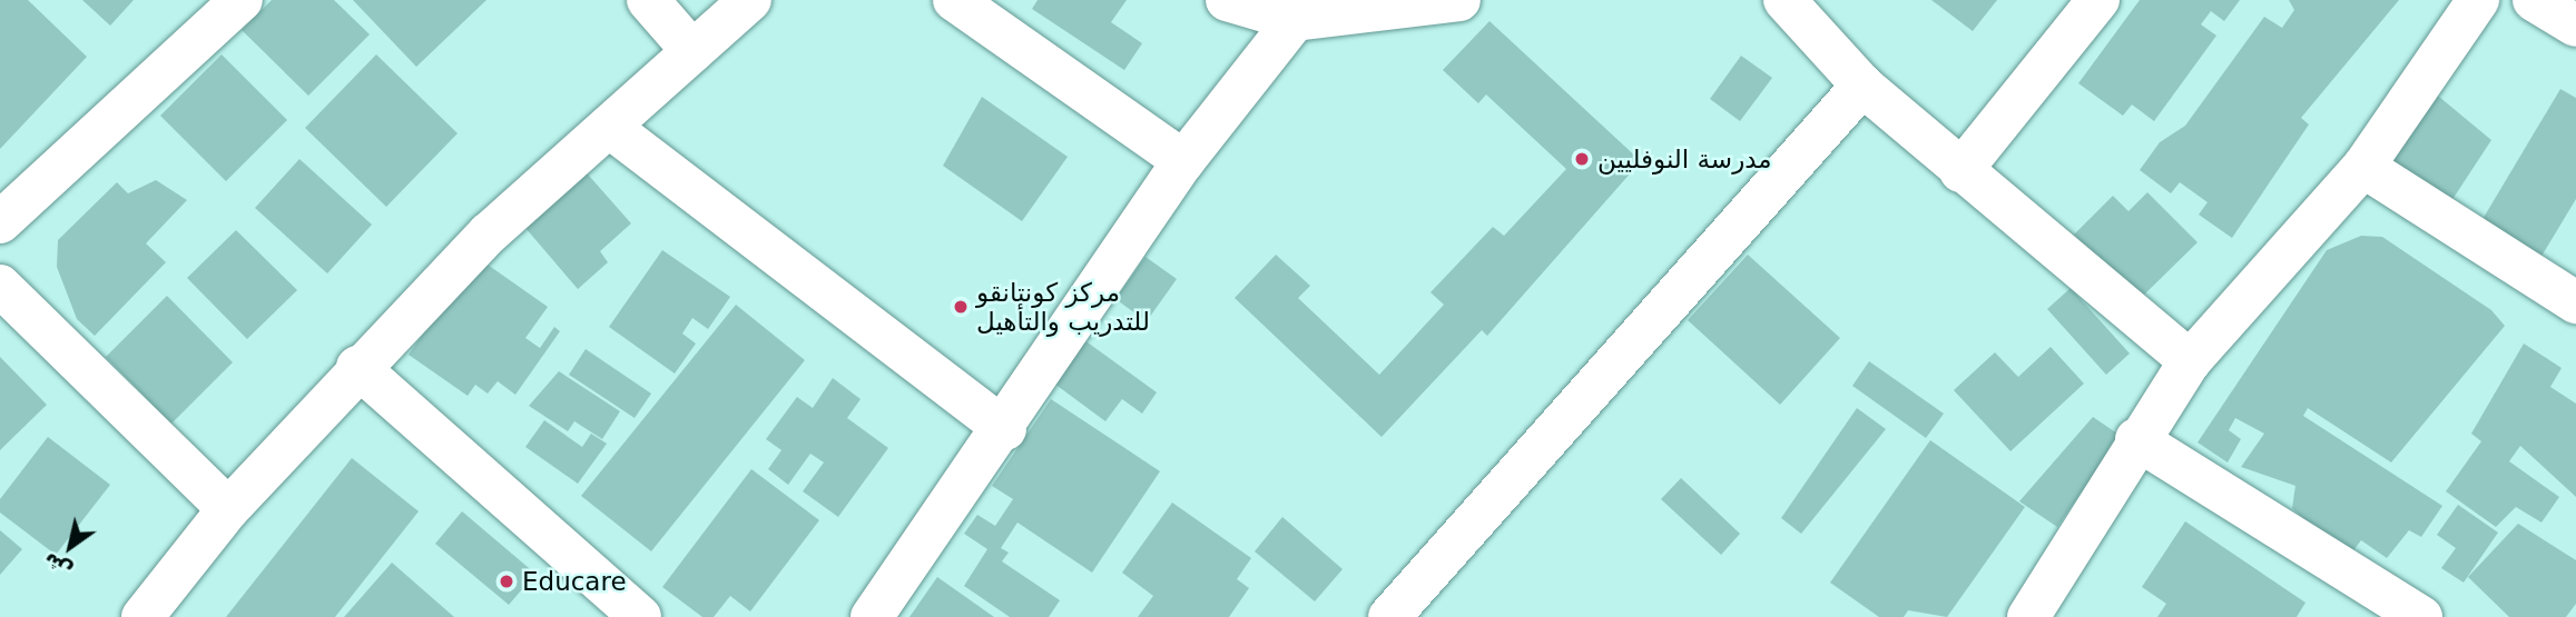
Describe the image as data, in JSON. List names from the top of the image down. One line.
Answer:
{"places":["مدرسة النوفليين","مركز كونتانقو للتدريب والتأهيل","Educare"],"north":"bottom left"}
